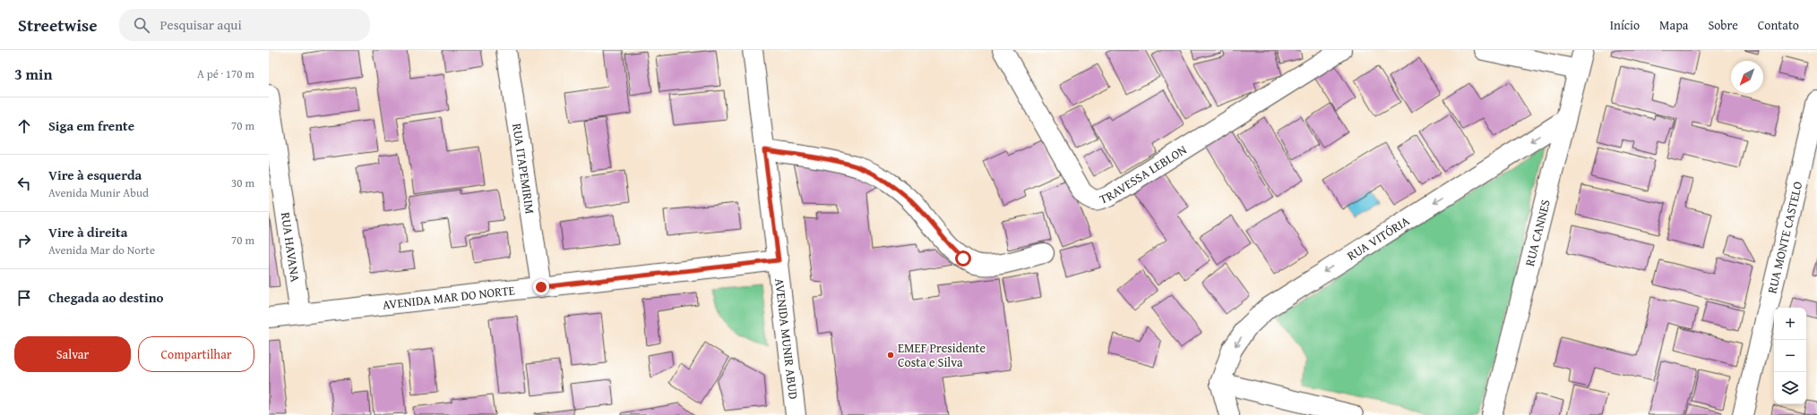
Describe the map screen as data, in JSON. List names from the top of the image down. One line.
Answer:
{"streets":{"street":["RUA ITAPEMIRIM","TRAVESSA LEBLON","RUA CANNES","RUA MONTE CASTELO","RUA VITÓRIA","RUA HAVANA","AVENIDA MAR DO NORTE","AVENIDA MUNIR ABUD"]},"crossings":[["RUA ITAPEMIRIM","AVENIDA MAR DO NORTE"],["RUA CANNES","RUA VITÓRIA"],["RUA HAVANA","AVENIDA MAR DO NORTE"],["AVENIDA MAR DO NORTE","AVENIDA MUNIR ABUD"]],"one_way":["RUA VITÓRIA"],"places":["EMEF Presidente Costa e Silva"],"north":"bottom left","page":{"header":"Streetwise","search":"Pesquisar aqui","nav":["Início","Mapa","Sobre","Contato"],"heading":["3 min","A pé · 170 m"],"list":[["Siga em frente","70 m"],["Vire à esquerda","Avenida Munir Abud","30 m"],["Vire à direita","Avenida Mar do Norte","70 m"],"Chegada ao destino"],"map_buttons":["+","−"],"buttons":["Salvar","Compartilhar"]}}
